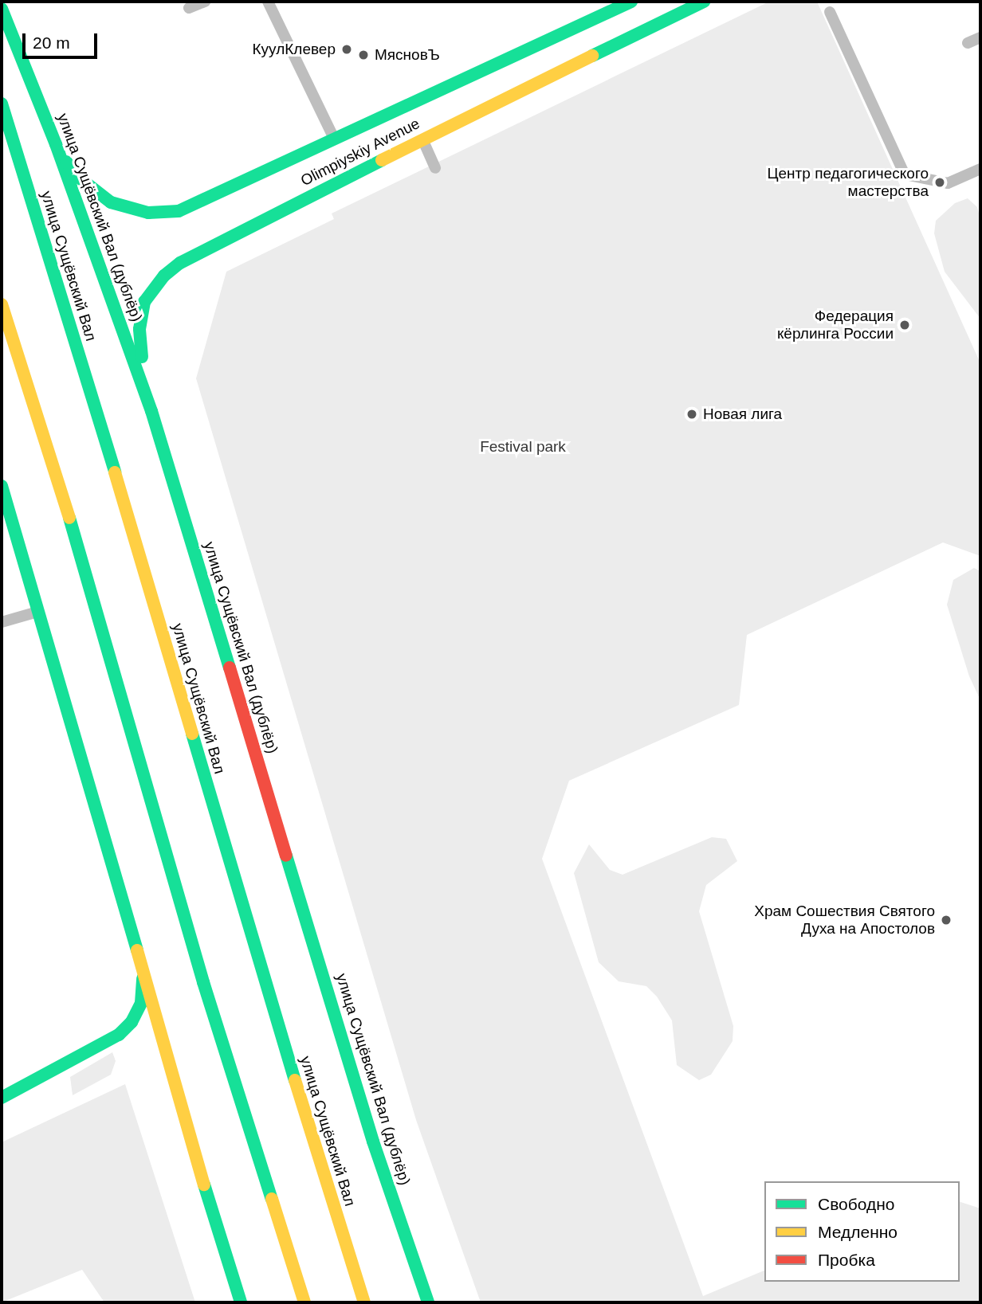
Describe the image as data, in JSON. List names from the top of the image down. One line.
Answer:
{"streets":{"main road":["Olimpiyskiy Avenue","улица Сущёвский Вал (дублёр)","улица Сущёвский Вал"]},"crossings":[["Olimpiyskiy Avenue","улица Сущёвский Вал (дублёр)"]],"parks":["Festival park"],"places":["КуулКлевер","МясновЪ","Центр педагогического мастерства","Федерация кёрлинга России","Новая лига","Храм Сошествия Святого Духа на Апостолов"],"legend":["Свободно","Медленно","Пробка"],"scale_bar":"20 m"}
